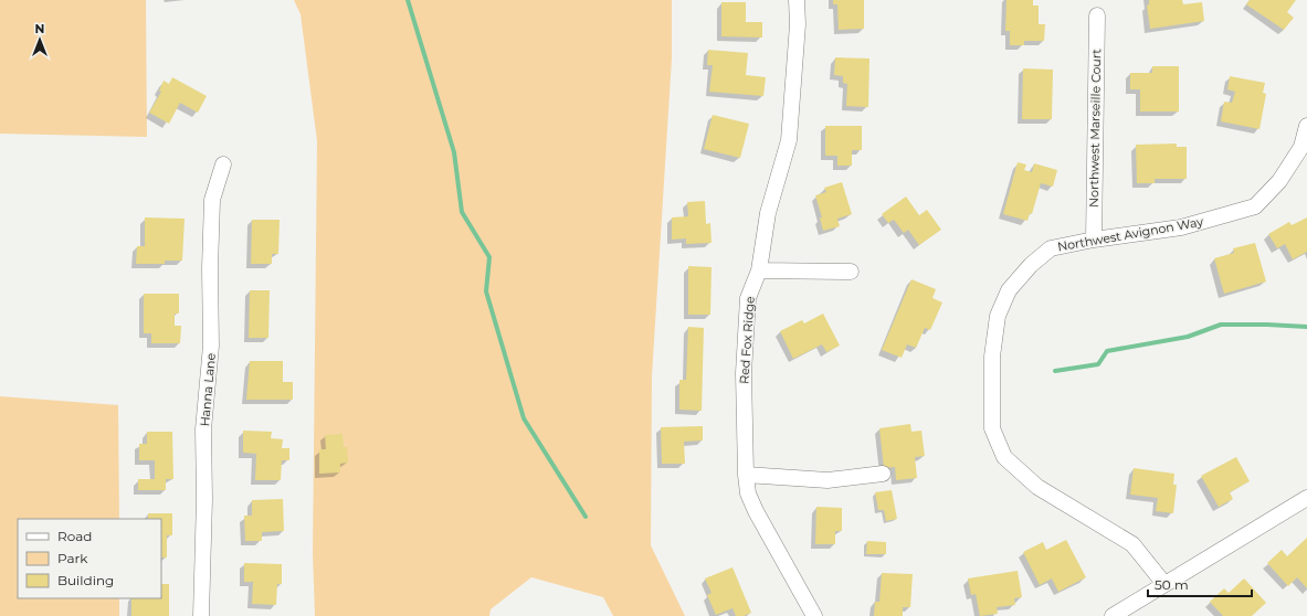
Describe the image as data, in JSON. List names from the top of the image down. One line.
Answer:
{"streets":{"street":["Northwest Marseille Court","Northwest Avignon Way","Red Fox Ridge","Hanna Lane"]},"crossings":[["Northwest Marseille Court","Northwest Avignon Way"]],"legend":["Road","Park","Building"],"scale_bar":"50 m","north":"top"}
